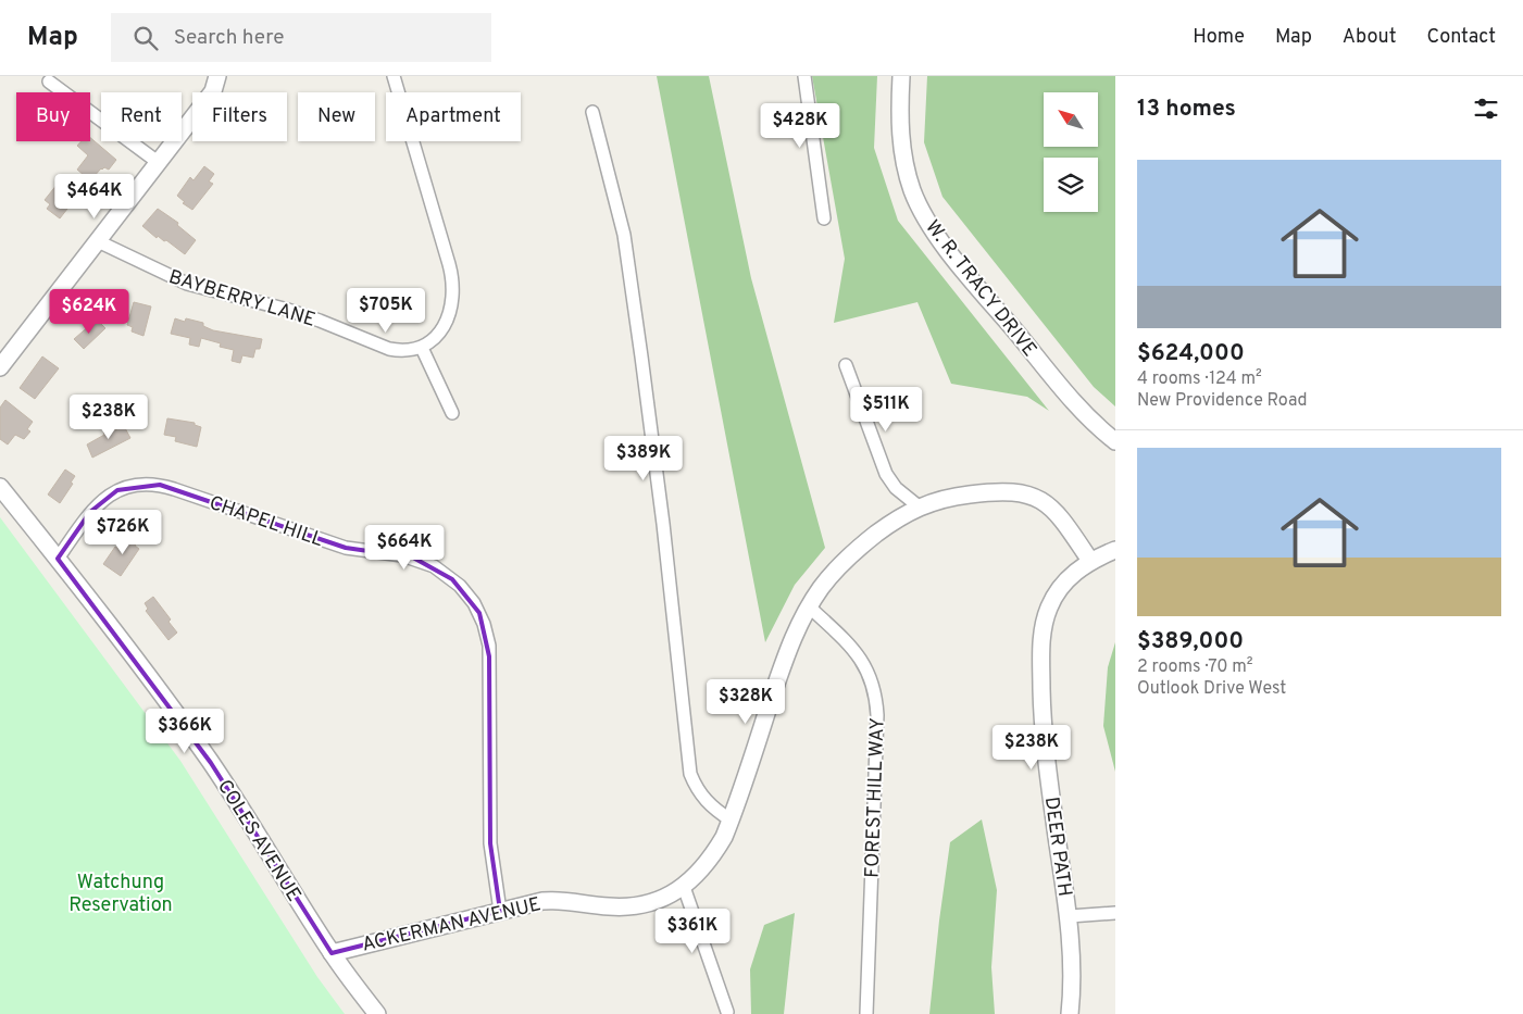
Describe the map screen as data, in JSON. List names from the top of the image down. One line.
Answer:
{"streets":{"street":["W. R. TRACY DRIVE","BAYBERRY LANE","CHAPEL HILL","FOREST HILL WAY","COLES AVENUE","DEER PATH","ACKERMAN AVENUE"]},"crossings":[["CHAPEL HILL","COLES AVENUE"],["CHAPEL HILL","ACKERMAN AVENUE"],["FOREST HILL WAY","ACKERMAN AVENUE"],["COLES AVENUE","ACKERMAN AVENUE"],["DEER PATH","ACKERMAN AVENUE"]],"parks":["Watchung Reservation"],"north":"top left","page":{"header":"Map","search":"Search here","nav":["Home","Map","About","Contact"],"heading":"13 homes","chip":["Buy","Rent","Filters","New","Apartment"],"price":["$428K","$464K","$705K","$624K","$511K","$238K","$389K","$726K","$664K","$328K","$366K","$238K","$361K"],"list":[{"name":"$624,000","note":"4 rooms · 124 m² · New Providence Road"},{"name":"$389,000","note":"2 rooms · 70 m² · Outlook Drive West"}]}}
